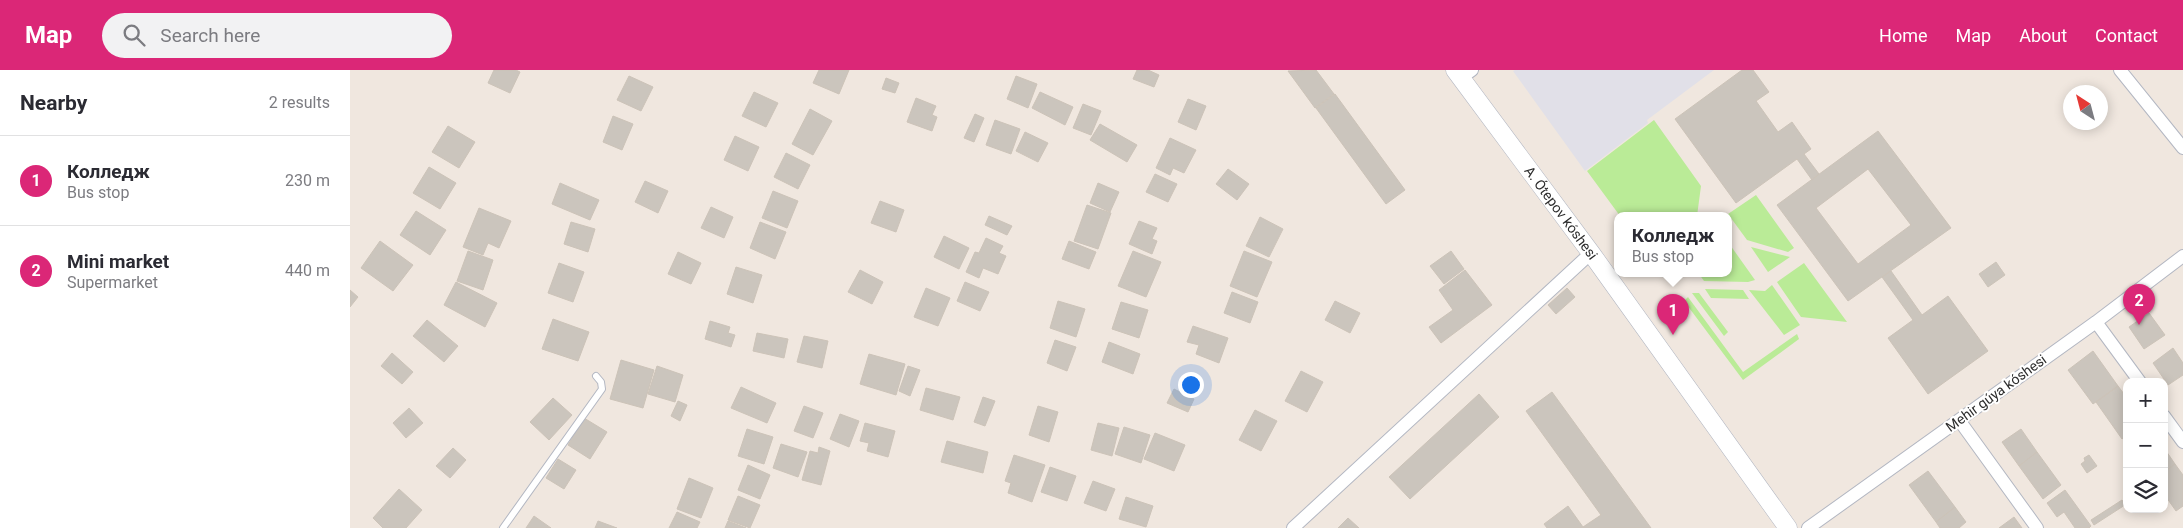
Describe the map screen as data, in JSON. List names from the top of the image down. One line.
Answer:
{"streets":{"main road":["A. Ótepov kóshesi"],"street":["Mehir gúyа kóshesi"]},"north":"top left","page":{"header":"Map","search":"Search here","nav":["Home","Map","About","Contact"],"heading":["Nearby","2 results"],"list":[{"mark":"1","name":"Колледж","note":"Bus stop","value":"230 m"},{"mark":"2","name":"Mini market","note":"Supermarket","value":"440 m"}],"popup":["Колледж","Bus stop"],"pins":["2","1"],"map_buttons":["+","−"]}}
